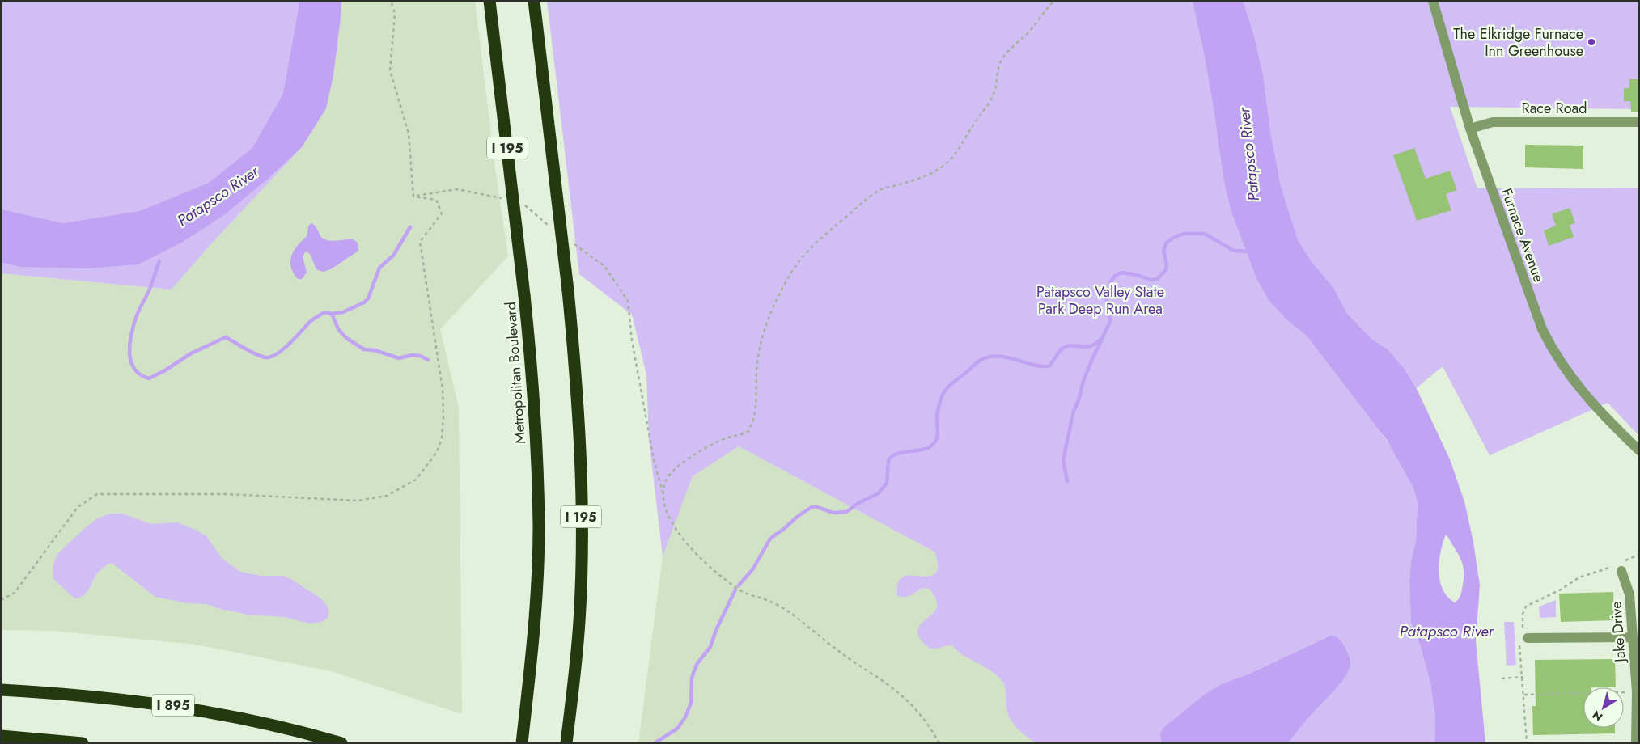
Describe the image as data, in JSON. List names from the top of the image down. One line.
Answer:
{"streets":{"highway":["I 195","Metropolitan Boulevard","I 895"],"street":["Race Road","Furnace Avenue","Jake Drive"]},"crossings":[["Race Road","Furnace Avenue"]],"water":["Patapsco River"],"parks":["Patapsco Valley State Park Deep Run Area"],"places":["The Elkridge Furnace Inn Greenhouse"],"north":"bottom left"}
